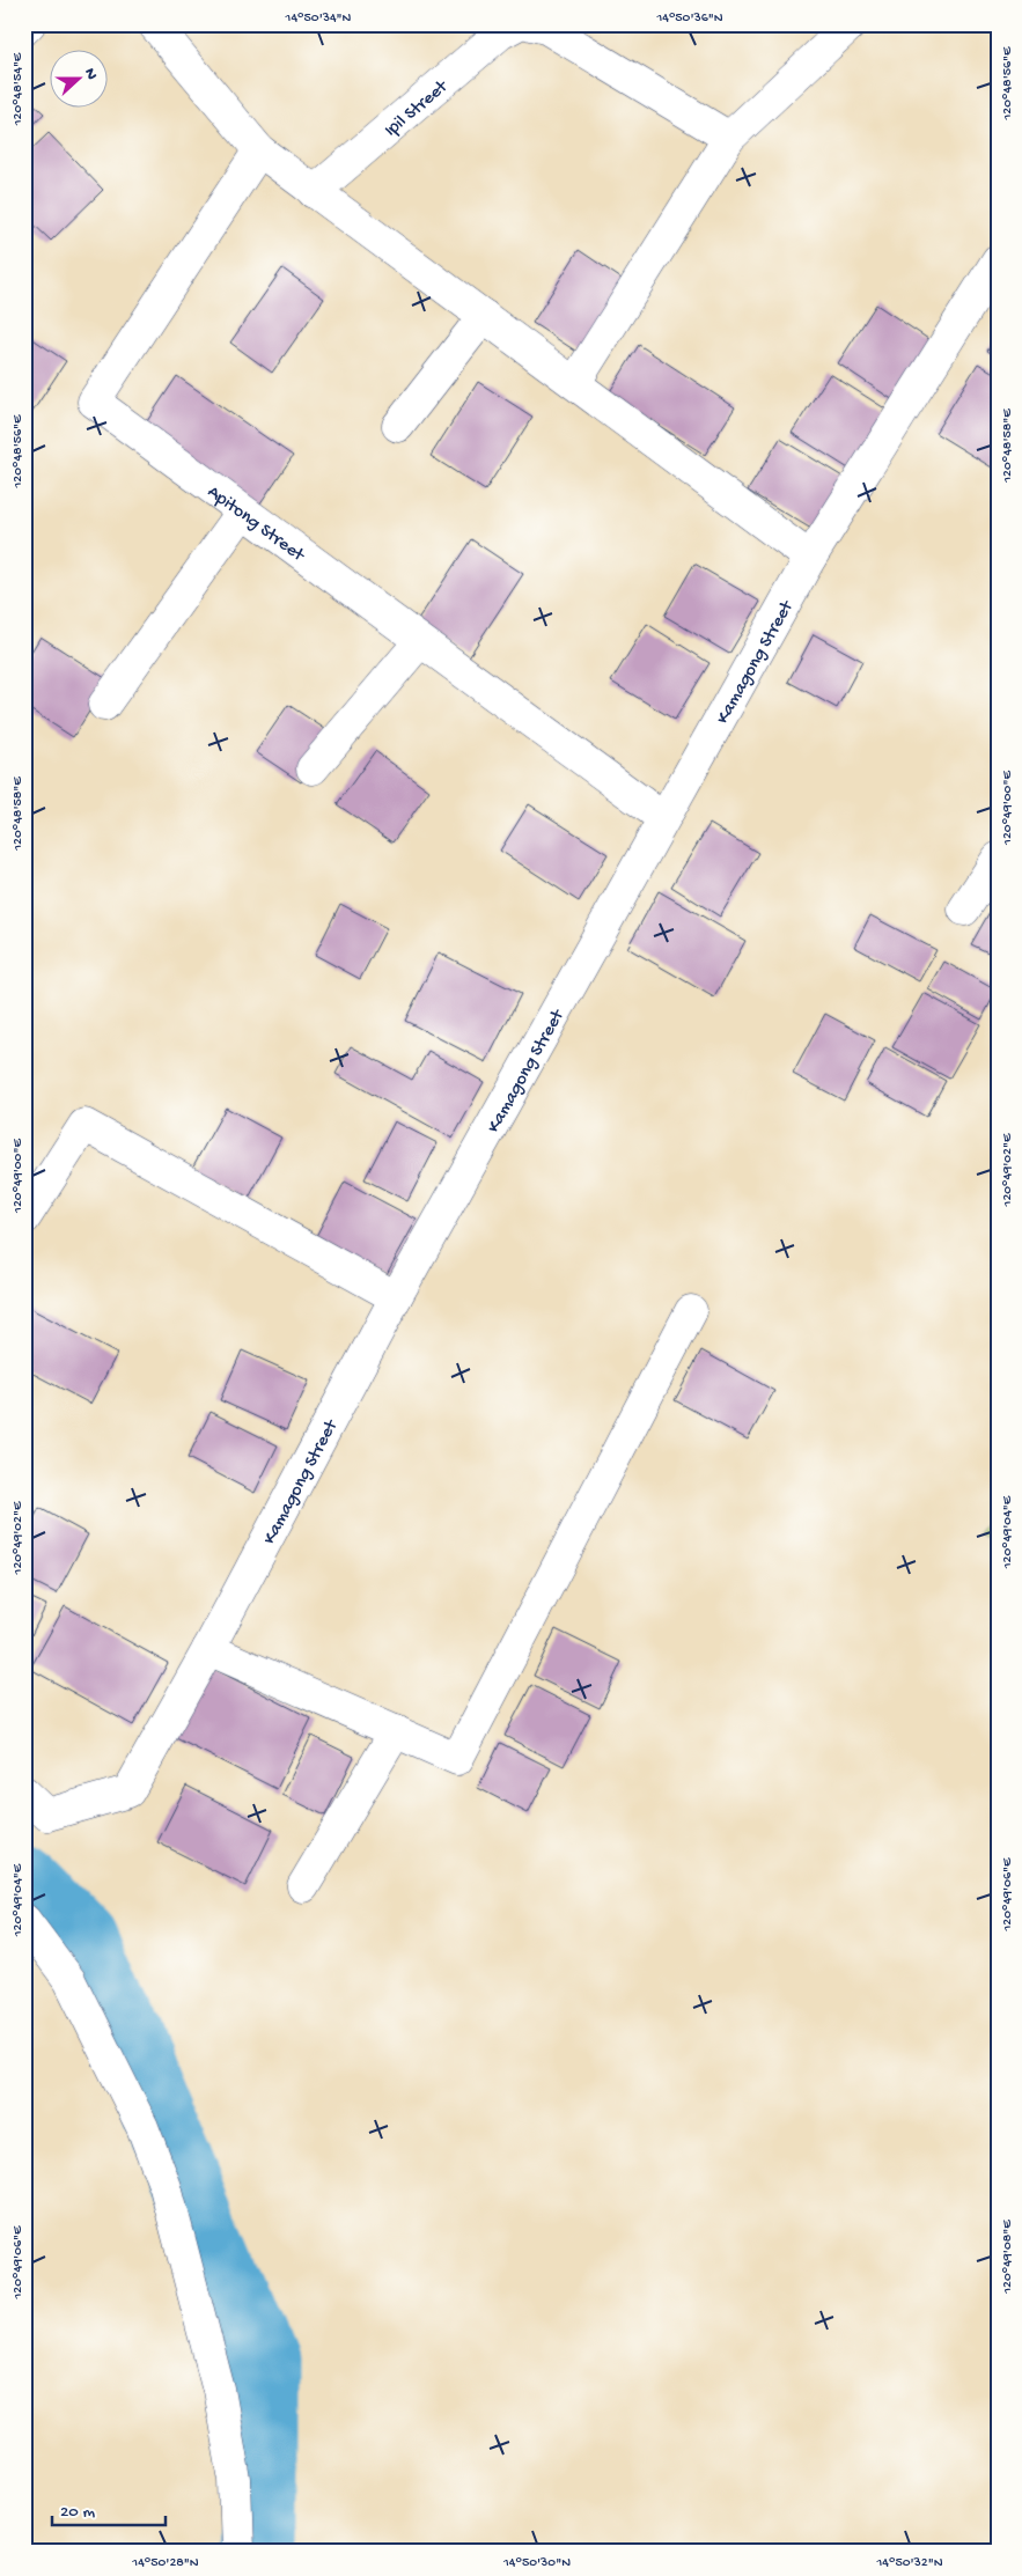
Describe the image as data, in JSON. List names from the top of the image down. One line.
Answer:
{"streets":{"street":["Ipil Street","Apitong Street","Kamagong Street"]},"crossings":[["Apitong Street","Kamagong Street"]],"scale_bar":"20 m","north":"right","coordinates":["14°50'34\"N","14°50'36\"N","120°48'56\"E","120°48'54\"E","120°48'58\"E","120°49'00\"E","120°49'02\"E","120°49'04\"E","120°49'06\"E","120°49'08\"E","14°50'28\"N","14°50'30\"N","14°50'32\"N"]}
